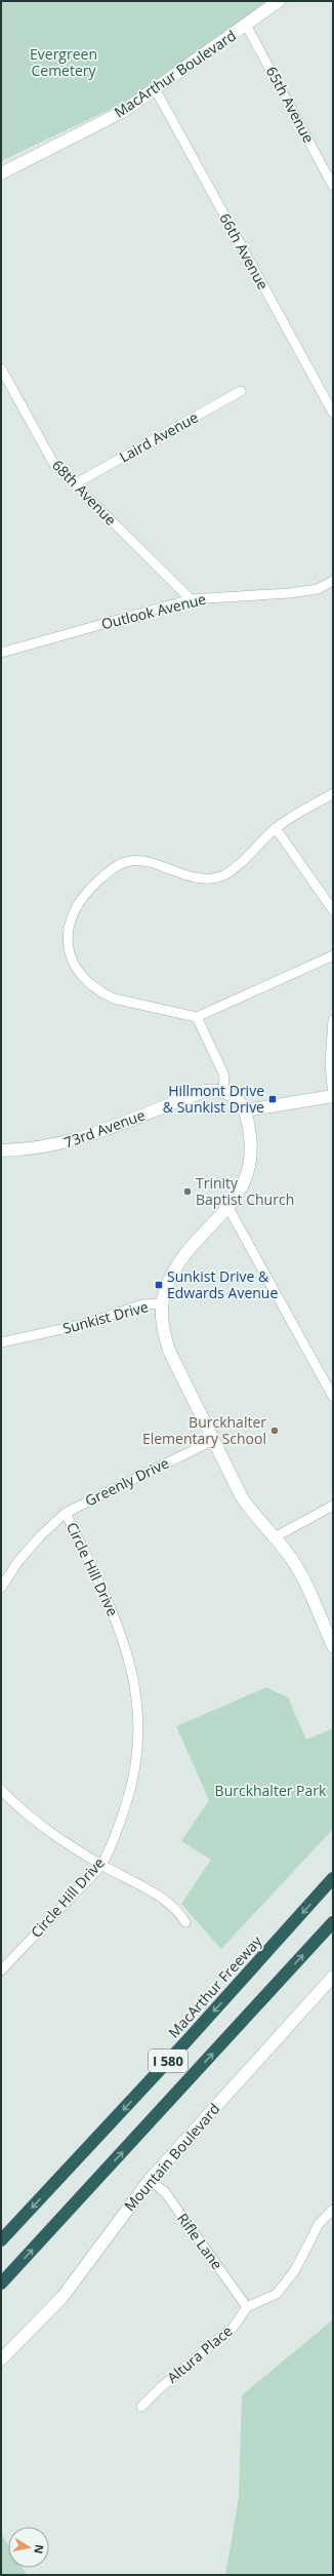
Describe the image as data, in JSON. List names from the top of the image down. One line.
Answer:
{"streets":{"highway":["MacArthur Freeway","I 580"],"main road":["MacArthur Boulevard","73rd Avenue","Sunkist Drive","Mountain Boulevard"],"street":["65th Avenue","66th Avenue","Laird Avenue","68th Avenue","Outlook Avenue","Greenly Drive","Circle Hill Drive","Rifle Lane","Altura Place"]},"crossings":[["MacArthur Boulevard","65th Avenue"],["MacArthur Boulevard","66th Avenue"],["Laird Avenue","68th Avenue"],["68th Avenue","Outlook Avenue"],["Greenly Drive","Circle Hill Drive"],["Mountain Boulevard","Rifle Lane"],["Rifle Lane","Altura Place"]],"parks":["Evergreen Cemetery","Burckhalter Park"],"places":{"transit":["Hillmont Drive & Sunkist Drive","Sunkist Drive & Edwards Avenue"],"other":["Trinity Baptist Church","Burckhalter Elementary School"]},"north":"right"}
